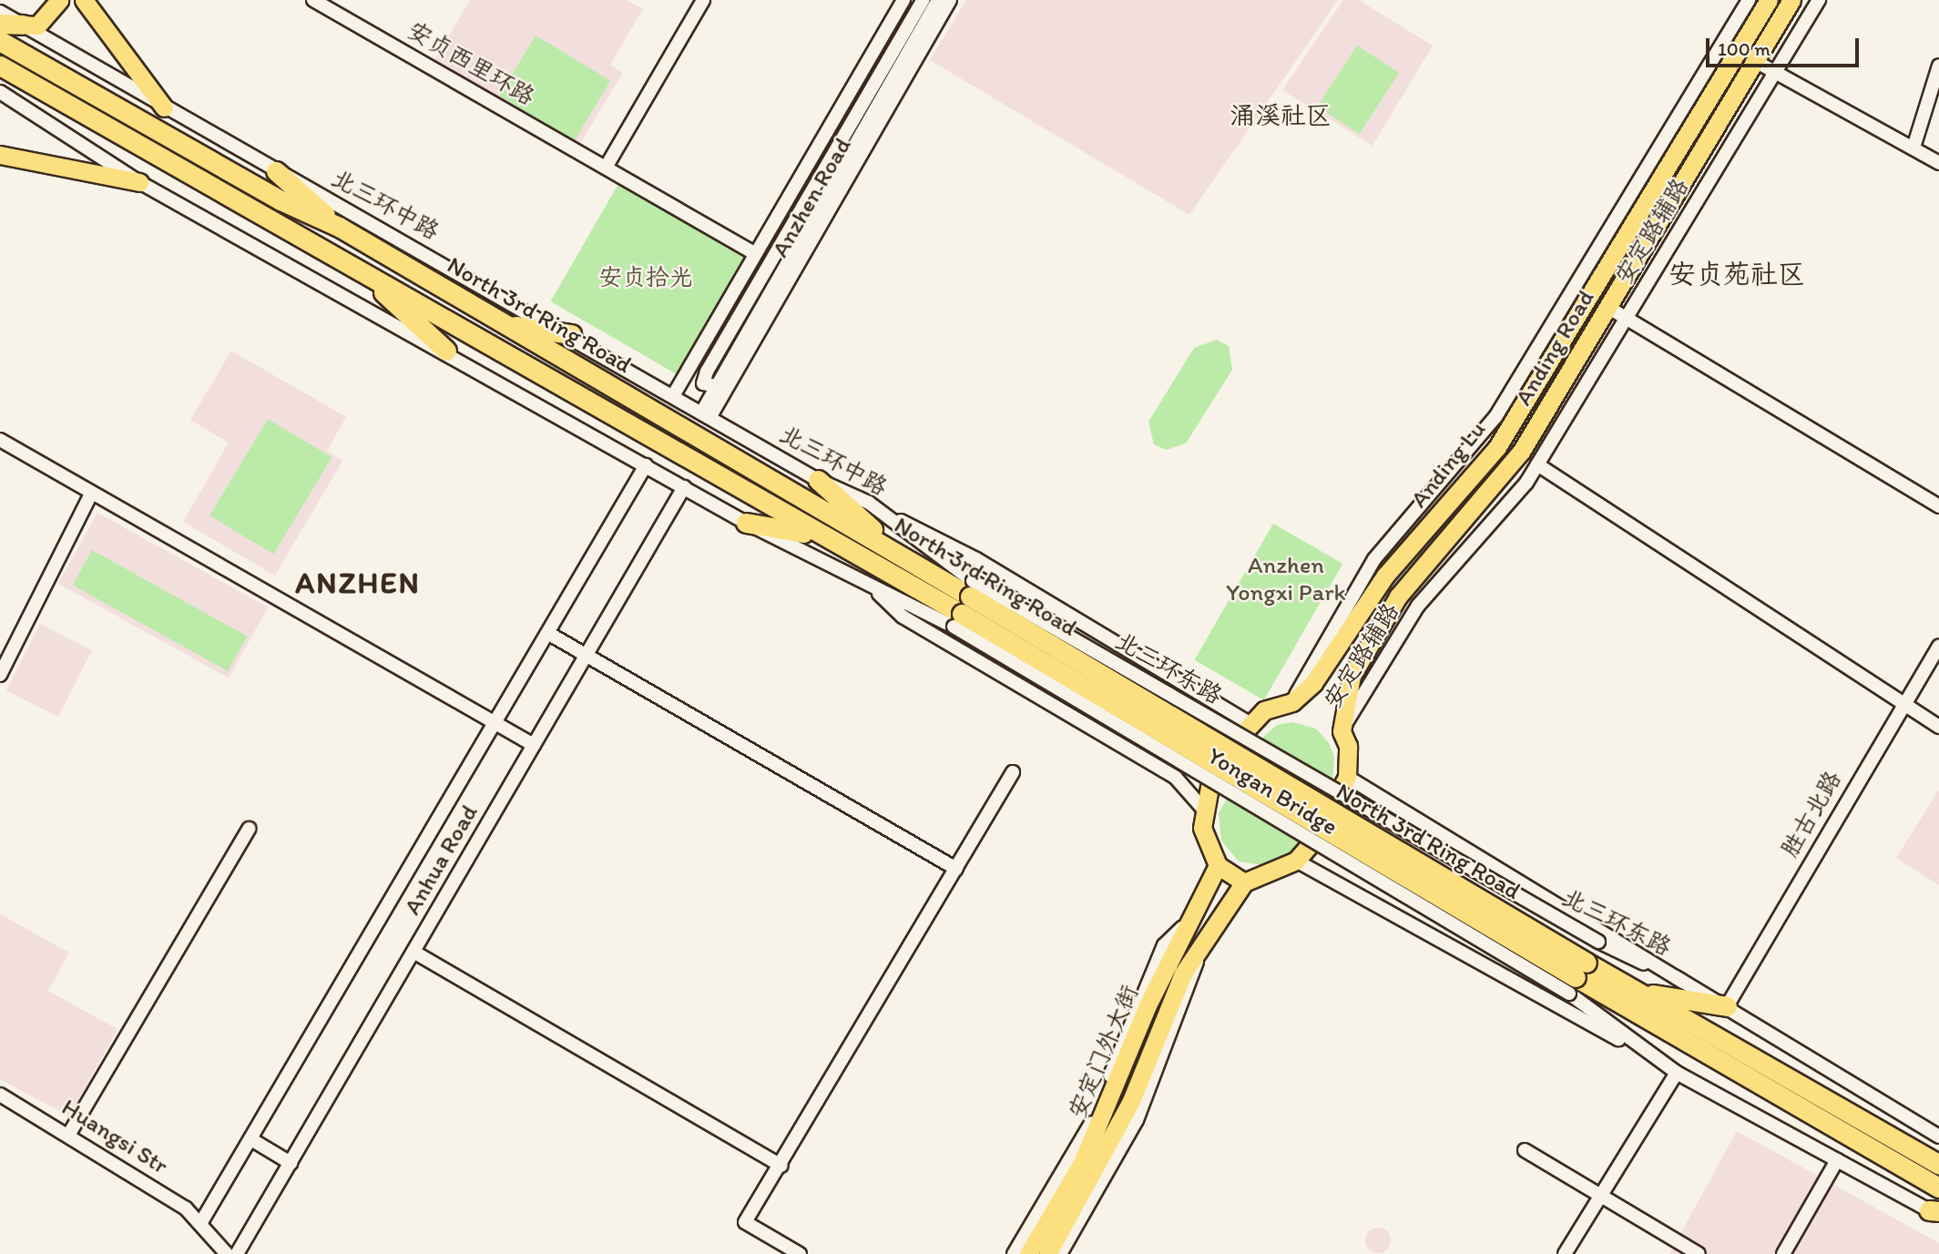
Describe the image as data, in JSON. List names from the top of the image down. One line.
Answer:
{"streets":{"highway":["North 3rd Ring Road"],"main road":["Anding Road","Anding Lu","安定门外大街"],"street":["安贞西里环路","Anzhen Road","北三环中路","安定路辅路","北三环东路","胜古北路","Anhua Road","Huangsi Str"]},"crossings":[["安贞西里环路","Anzhen Road"],["Anzhen Road","北三环中路"],["北三环中路","North 3rd Ring Road"],["北三环中路","北三环东路"],["安定路辅路","Anding Road"],["安定路辅路","Anding Lu"],["North 3rd Ring Road","北三环东路"],["北三环东路","胜古北路"],["Anhua Road","Huangsi Str"]],"districts":["涌溪社区","安贞苑社区","ANZHEN"],"parks":["安贞拾光","Anzhen Yongxi Park"],"scale_bar":"100 m"}
